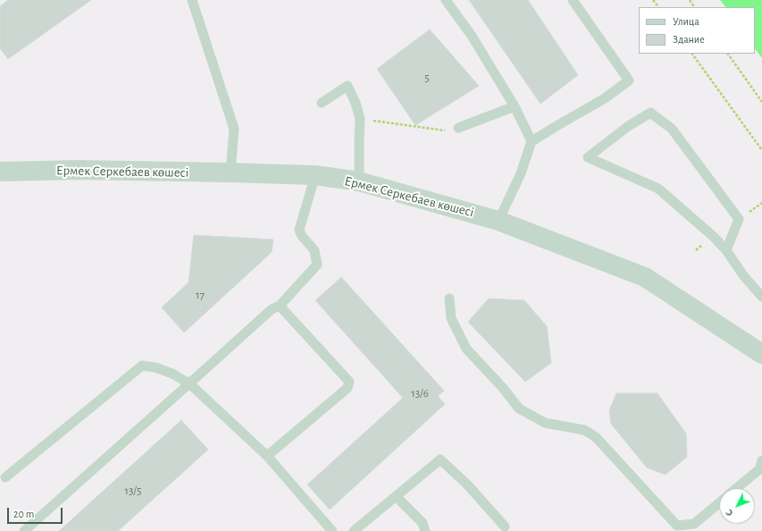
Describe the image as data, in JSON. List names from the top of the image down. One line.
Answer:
{"streets":{"street":["Ермек Серкебаев көшесі"]},"house_numbers":["5","17","13/6","13/5"],"legend":["Улица","Здание"],"scale_bar":"20 m","north":"bottom left"}
